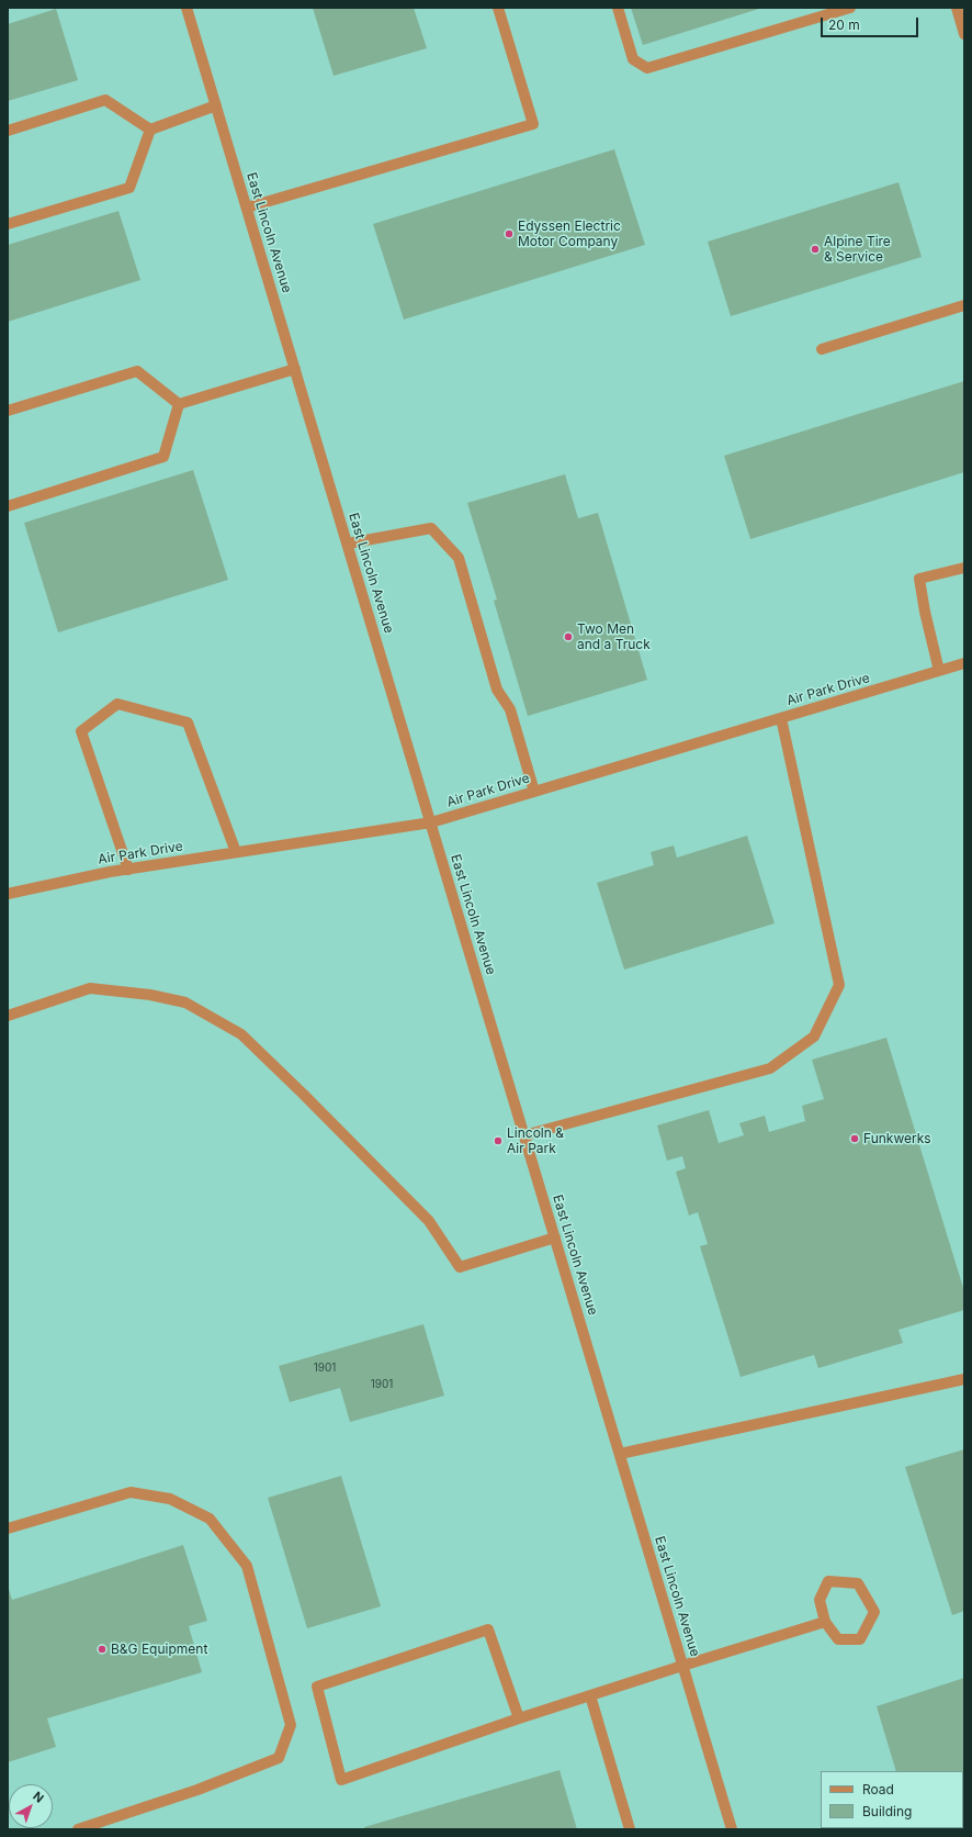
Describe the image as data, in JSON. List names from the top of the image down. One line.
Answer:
{"streets":{"street":["East Lincoln Avenue","Air Park Drive"]},"crossings":[["East Lincoln Avenue","Air Park Drive"]],"places":["Edyssen Electric Motor Company","Alpine Tire & Service","Two Men and a Truck","Funkwerks","Lincoln & Air Park","B&G Equipment"],"house_numbers":["1901","1901"],"legend":["Road","Building"],"scale_bar":"20 m","north":"top right"}
